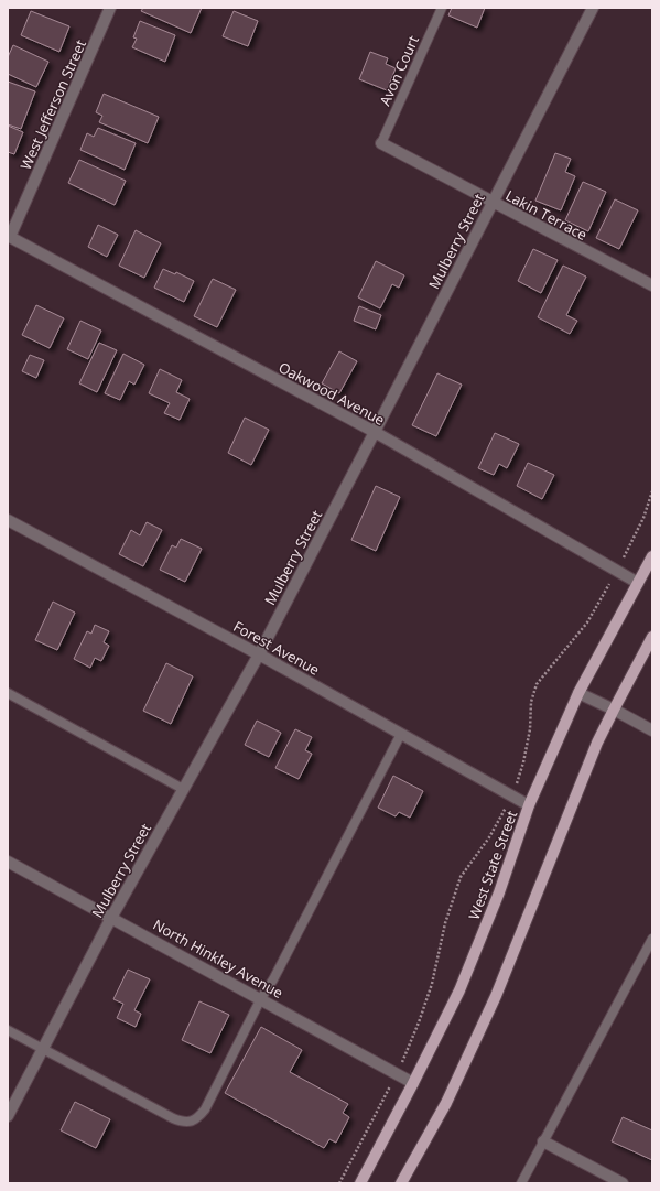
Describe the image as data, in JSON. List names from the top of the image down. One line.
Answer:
{"streets":{"main road":["West State Street"],"street":["West Jefferson Street","Lakin Terrace","Mulberry Street","Oakwood Avenue","Forest Avenue","North Hinkley Avenue"],"lane":["Avon Court"]},"crossings":[["Avon Court","Lakin Terrace"],["West Jefferson Street","Oakwood Avenue"],["Lakin Terrace","Mulberry Street"],["Mulberry Street","Oakwood Avenue"],["Mulberry Street","Forest Avenue"],["Mulberry Street","North Hinkley Avenue"],["Oakwood Avenue","West State Street"],["Forest Avenue","West State Street"],["West State Street","North Hinkley Avenue"]]}
